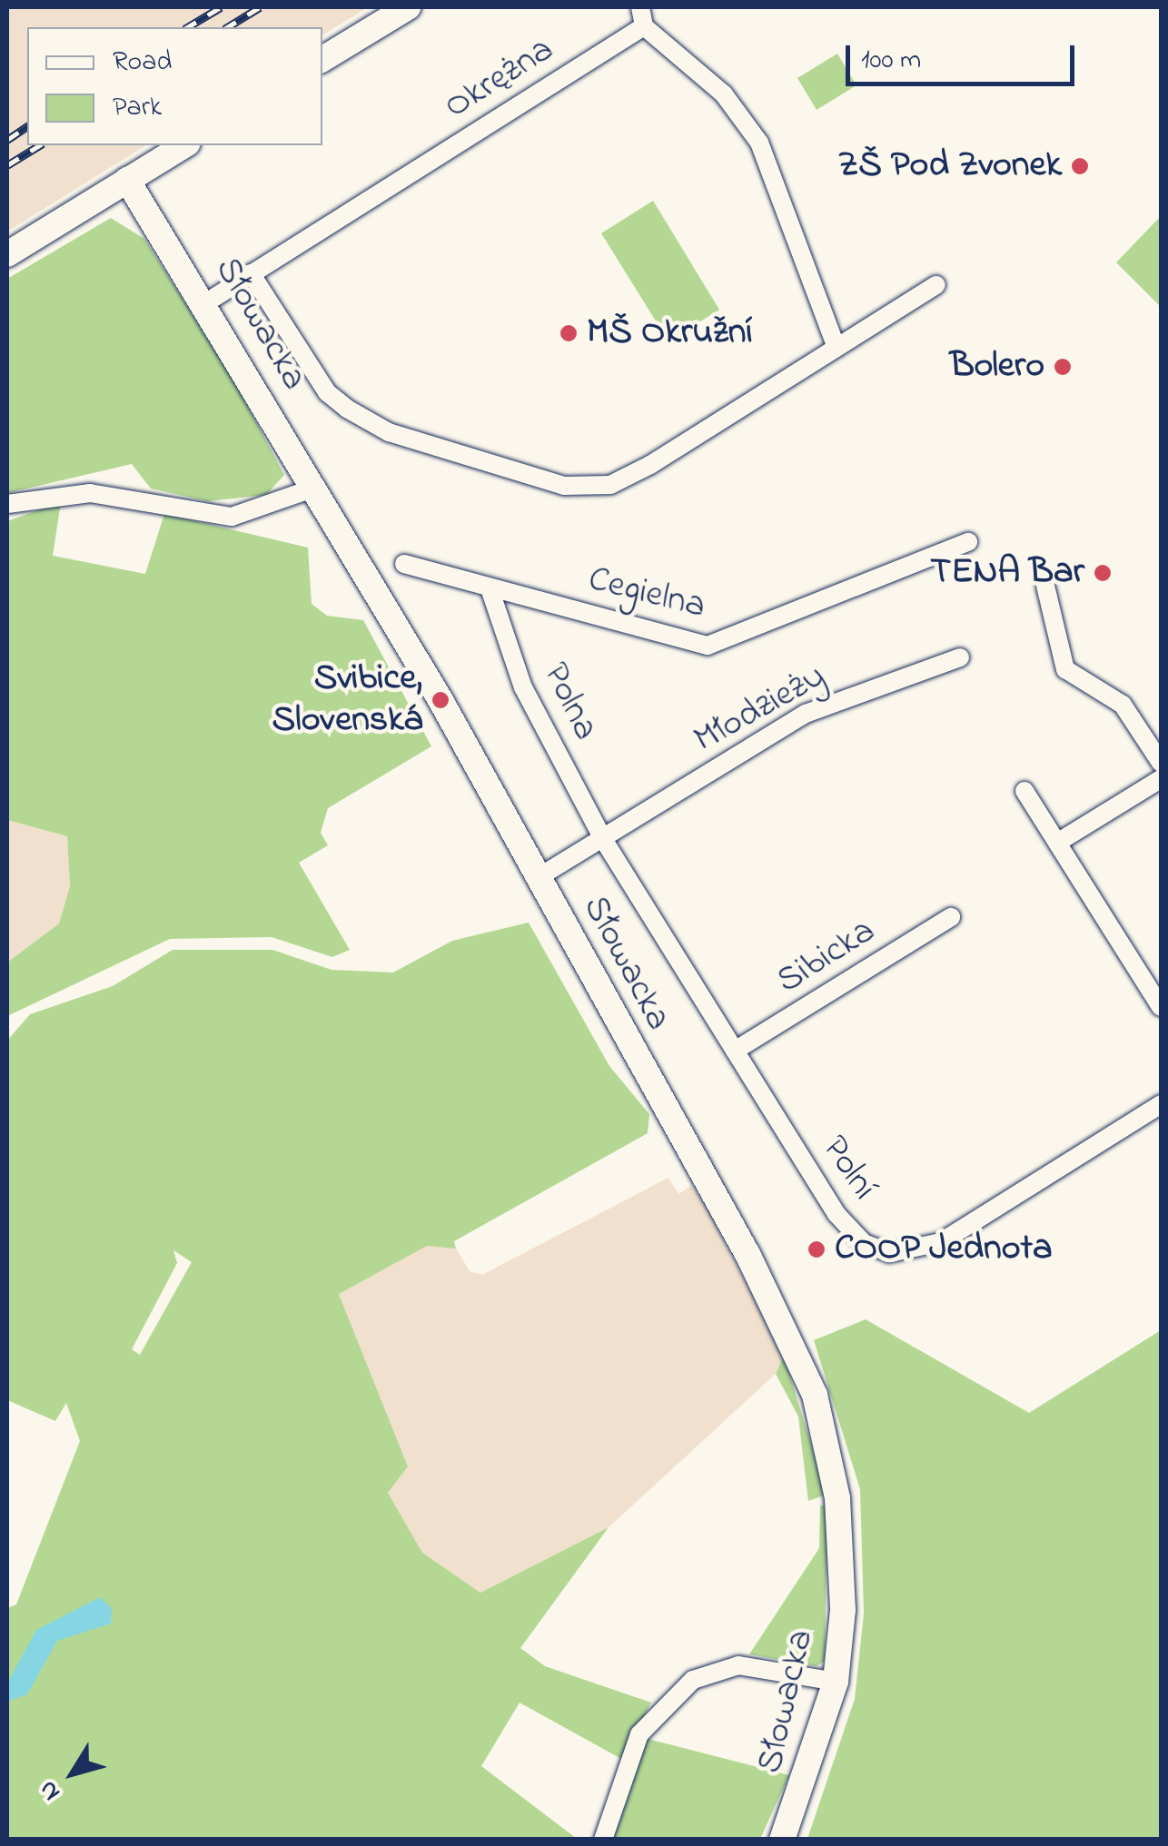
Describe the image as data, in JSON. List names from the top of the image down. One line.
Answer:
{"streets":{"street":["Okrężna","Słowacka","Cegielna","Polna","Młodzieży","Sibicka","Polní"]},"crossings":[["Okrężna","Słowacka"],["Słowacka","Młodzieży"],["Cegielna","Polna"],["Polna","Młodzieży"],["Polna","Polní"],["Młodzieży","Polní"],["Sibicka","Polní"]],"places":["ZŠ Pod Zvonek","MŠ Okružní","Bolero","TENA Bar","Svibice, Slovenská","COOP Jednota"],"legend":["Road","Park"],"scale_bar":"100 m","north":"bottom left"}
